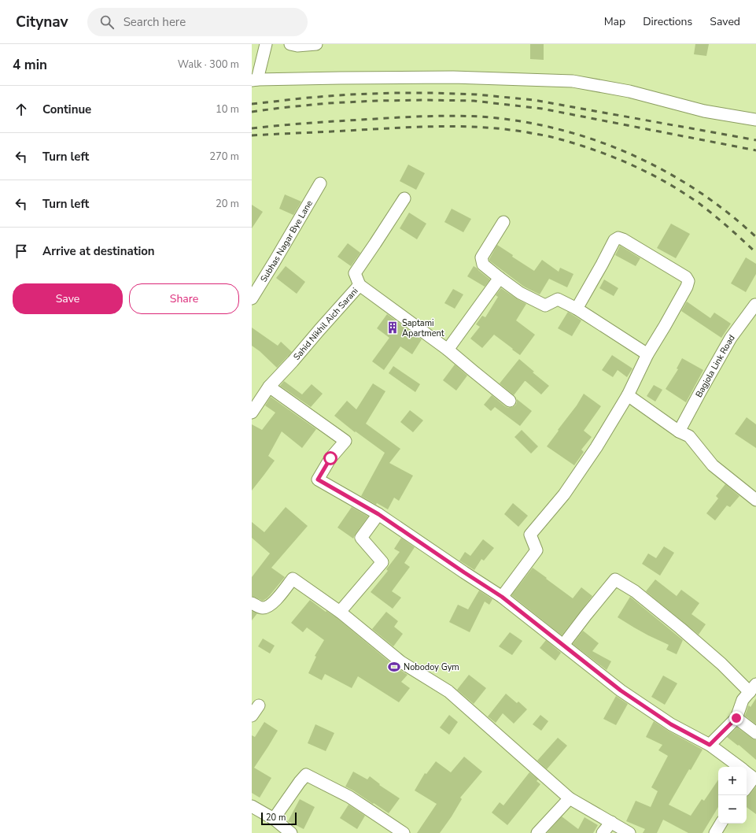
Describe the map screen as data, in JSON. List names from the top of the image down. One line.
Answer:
{"streets":{"street":["Subhas Nagar Bye Lane","Sahid Nikhil Aich Sarani","Bagjola Link Road"]},"places":{"building":["Saptami Apartment"],"sports":["Nobodoy Gym"]},"scale_bar":"20 m","page":{"header":"Citynav","search":"Search here","nav":["Map","Directions","Saved"],"heading":["4 min","Walk · 300 m"],"list":[["Continue","10 m"],["Turn left","270 m"],["Turn left","20 m"],"Arrive at destination"],"buttons":["Save","Share"],"map_buttons":["+","−"],"scale":"20 m"}}
